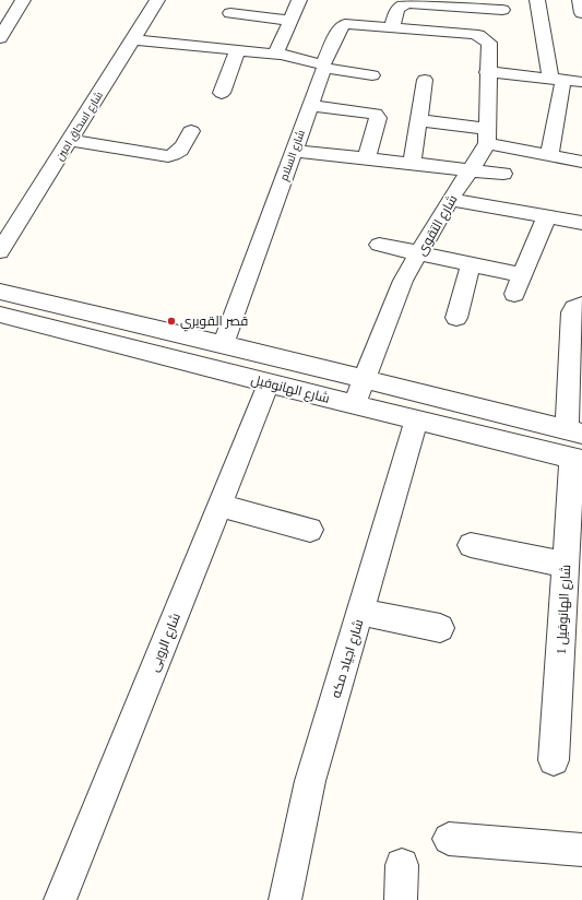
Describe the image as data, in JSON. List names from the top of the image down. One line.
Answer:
{"streets":{"street":["شارع اسحاق امين","شارع السلام","شارع التقوى","شارع الهانوفيل","شارع الهانوفيل 1","شارع الروبى","شارع اجياد مكه"]},"crossings":[["شارع السلام","شارع الهانوفيل"],["شارع التقوى","شارع الهانوفيل"],["شارع الهانوفيل","شارع الهانوفيل 1"],["شارع الهانوفيل","شارع الروبى"],["شارع الهانوفيل","شارع اجياد مكه"]],"places":["قصر القويري"]}
